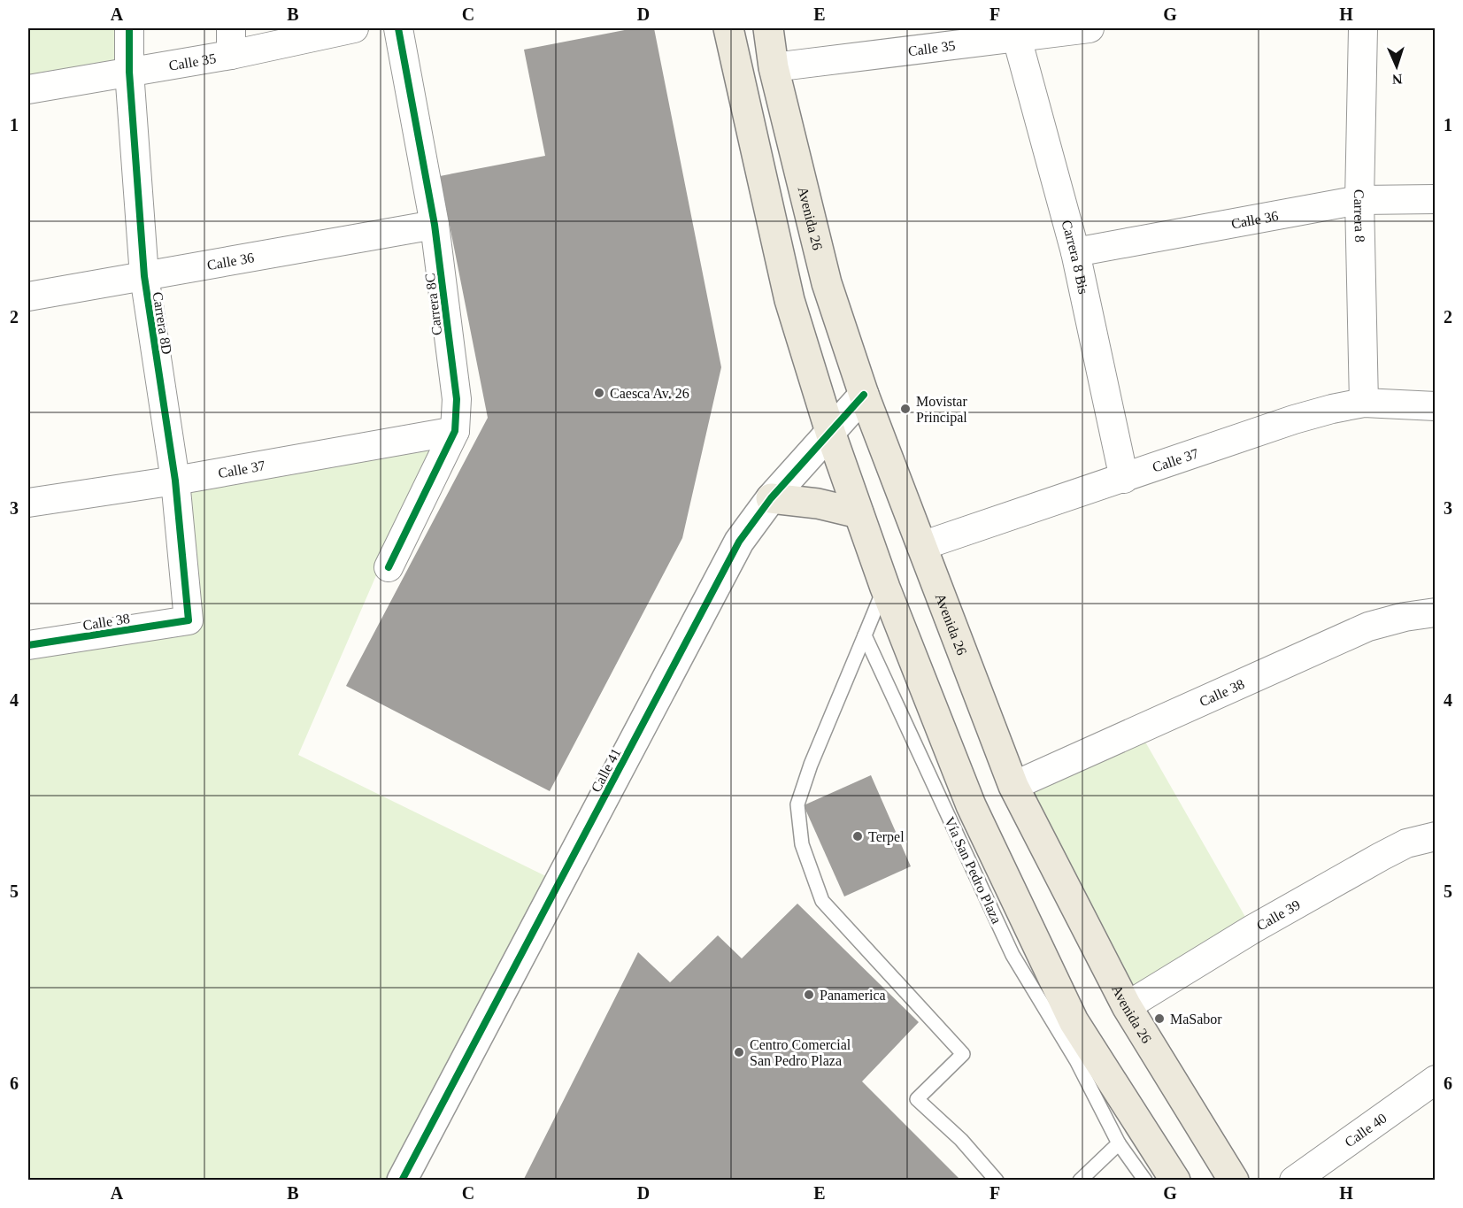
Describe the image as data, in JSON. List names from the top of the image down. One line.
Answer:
{"streets":{"main road":["Avenida 26"],"street":["Calle 35","Carrera 8","Calle 36","Carrera 8 Bis","Carrera 8C","Carrera 8D","Calle 37","Calle 38","Calle 41","Calle 39","Calle 40"],"lane":["Vía San Pedro Plaza"]},"crossings":[["Calle 35","Avenida 26"],["Calle 35","Carrera 8 Bis"],["Calle 35","Carrera 8D"],["Carrera 8","Calle 36"],["Carrera 8","Calle 37"],["Avenida 26","Calle 37"],["Avenida 26","Calle 38"],["Avenida 26","Calle 41"],["Avenida 26","Calle 39"],["Calle 36","Carrera 8 Bis"],["Calle 36","Carrera 8C"],["Calle 36","Carrera 8D"],["Carrera 8 Bis","Calle 37"],["Carrera 8C","Calle 37"],["Carrera 8D","Calle 37"],["Carrera 8D","Calle 38"]],"places":["Caesca Av. 26","Movistar Principal","Terpel","Panamerica","MaSabor","Centro Comercial San Pedro Plaza"],"north":"bottom","grid":{"columns":["A","B","C","D","E","F","G","H"],"rows":["1","2","3","4","5","6"]}}
